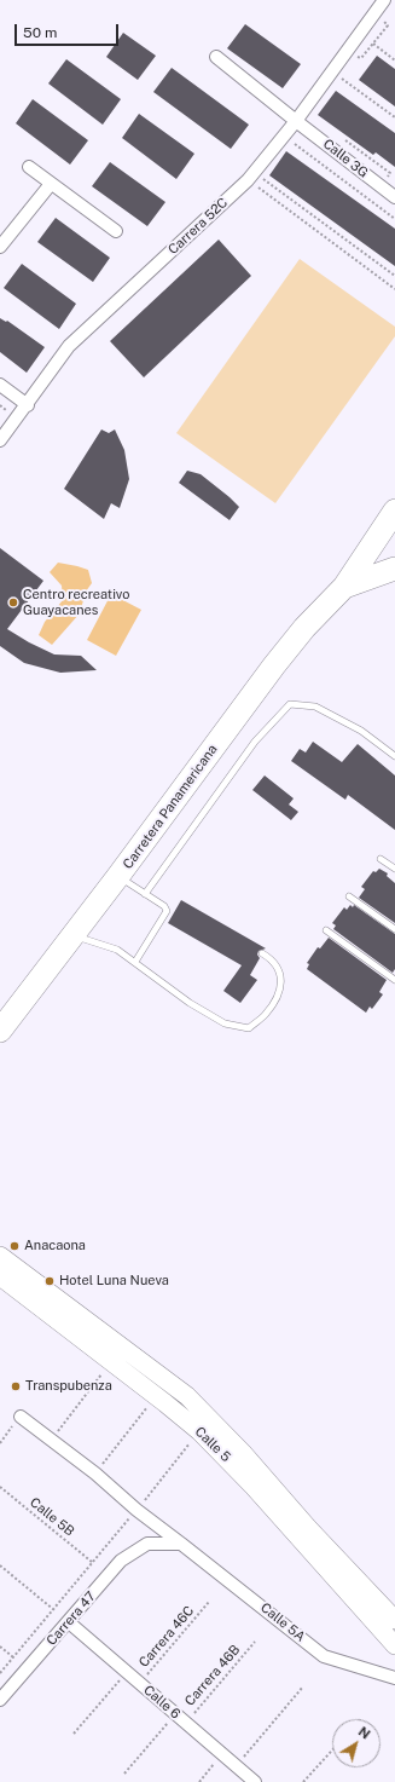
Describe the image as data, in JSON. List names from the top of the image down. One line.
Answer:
{"streets":{"highway":["Carretera Panamericana"],"main road":["Calle 5"],"street":["Calle 3G","Carrera 52C","Carrera 47","Calle 5A","Calle 6"],"path":["Calle 5B","Carrera 46C","Carrera 46B"]},"crossings":[["Calle 3G","Carrera 52C"],["Carrera 47","Calle 5A"],["Carrera 47","Calle 6"],["Carrera 46C","Calle 6"],["Carrera 46B","Calle 6"]],"places":["Centro recreativo Guayacanes","Anacaona","Hotel Luna Nueva","Transpubenza"],"scale_bar":"50 m","north":"top right"}
